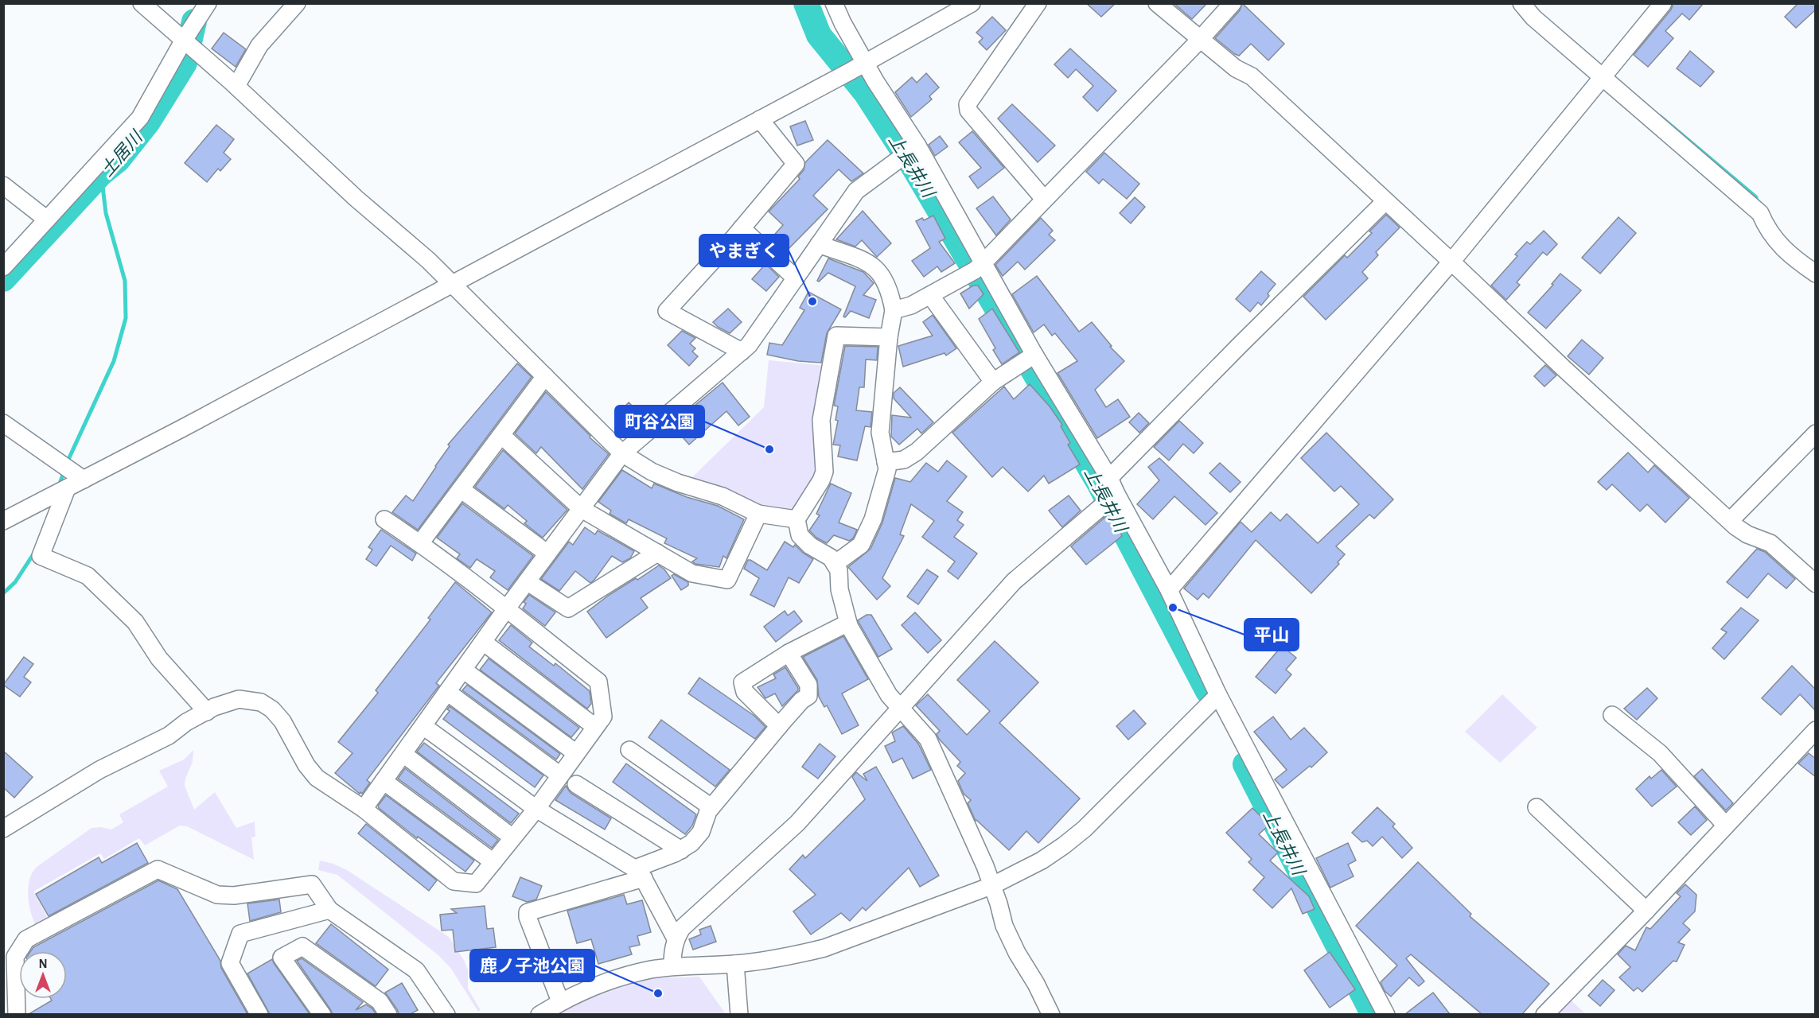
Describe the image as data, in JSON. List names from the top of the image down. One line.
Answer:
{"water":["土居川","上長井川"],"places":["やまぎく","町谷公園","平山","鹿ノ子池公園"],"north":"top"}
